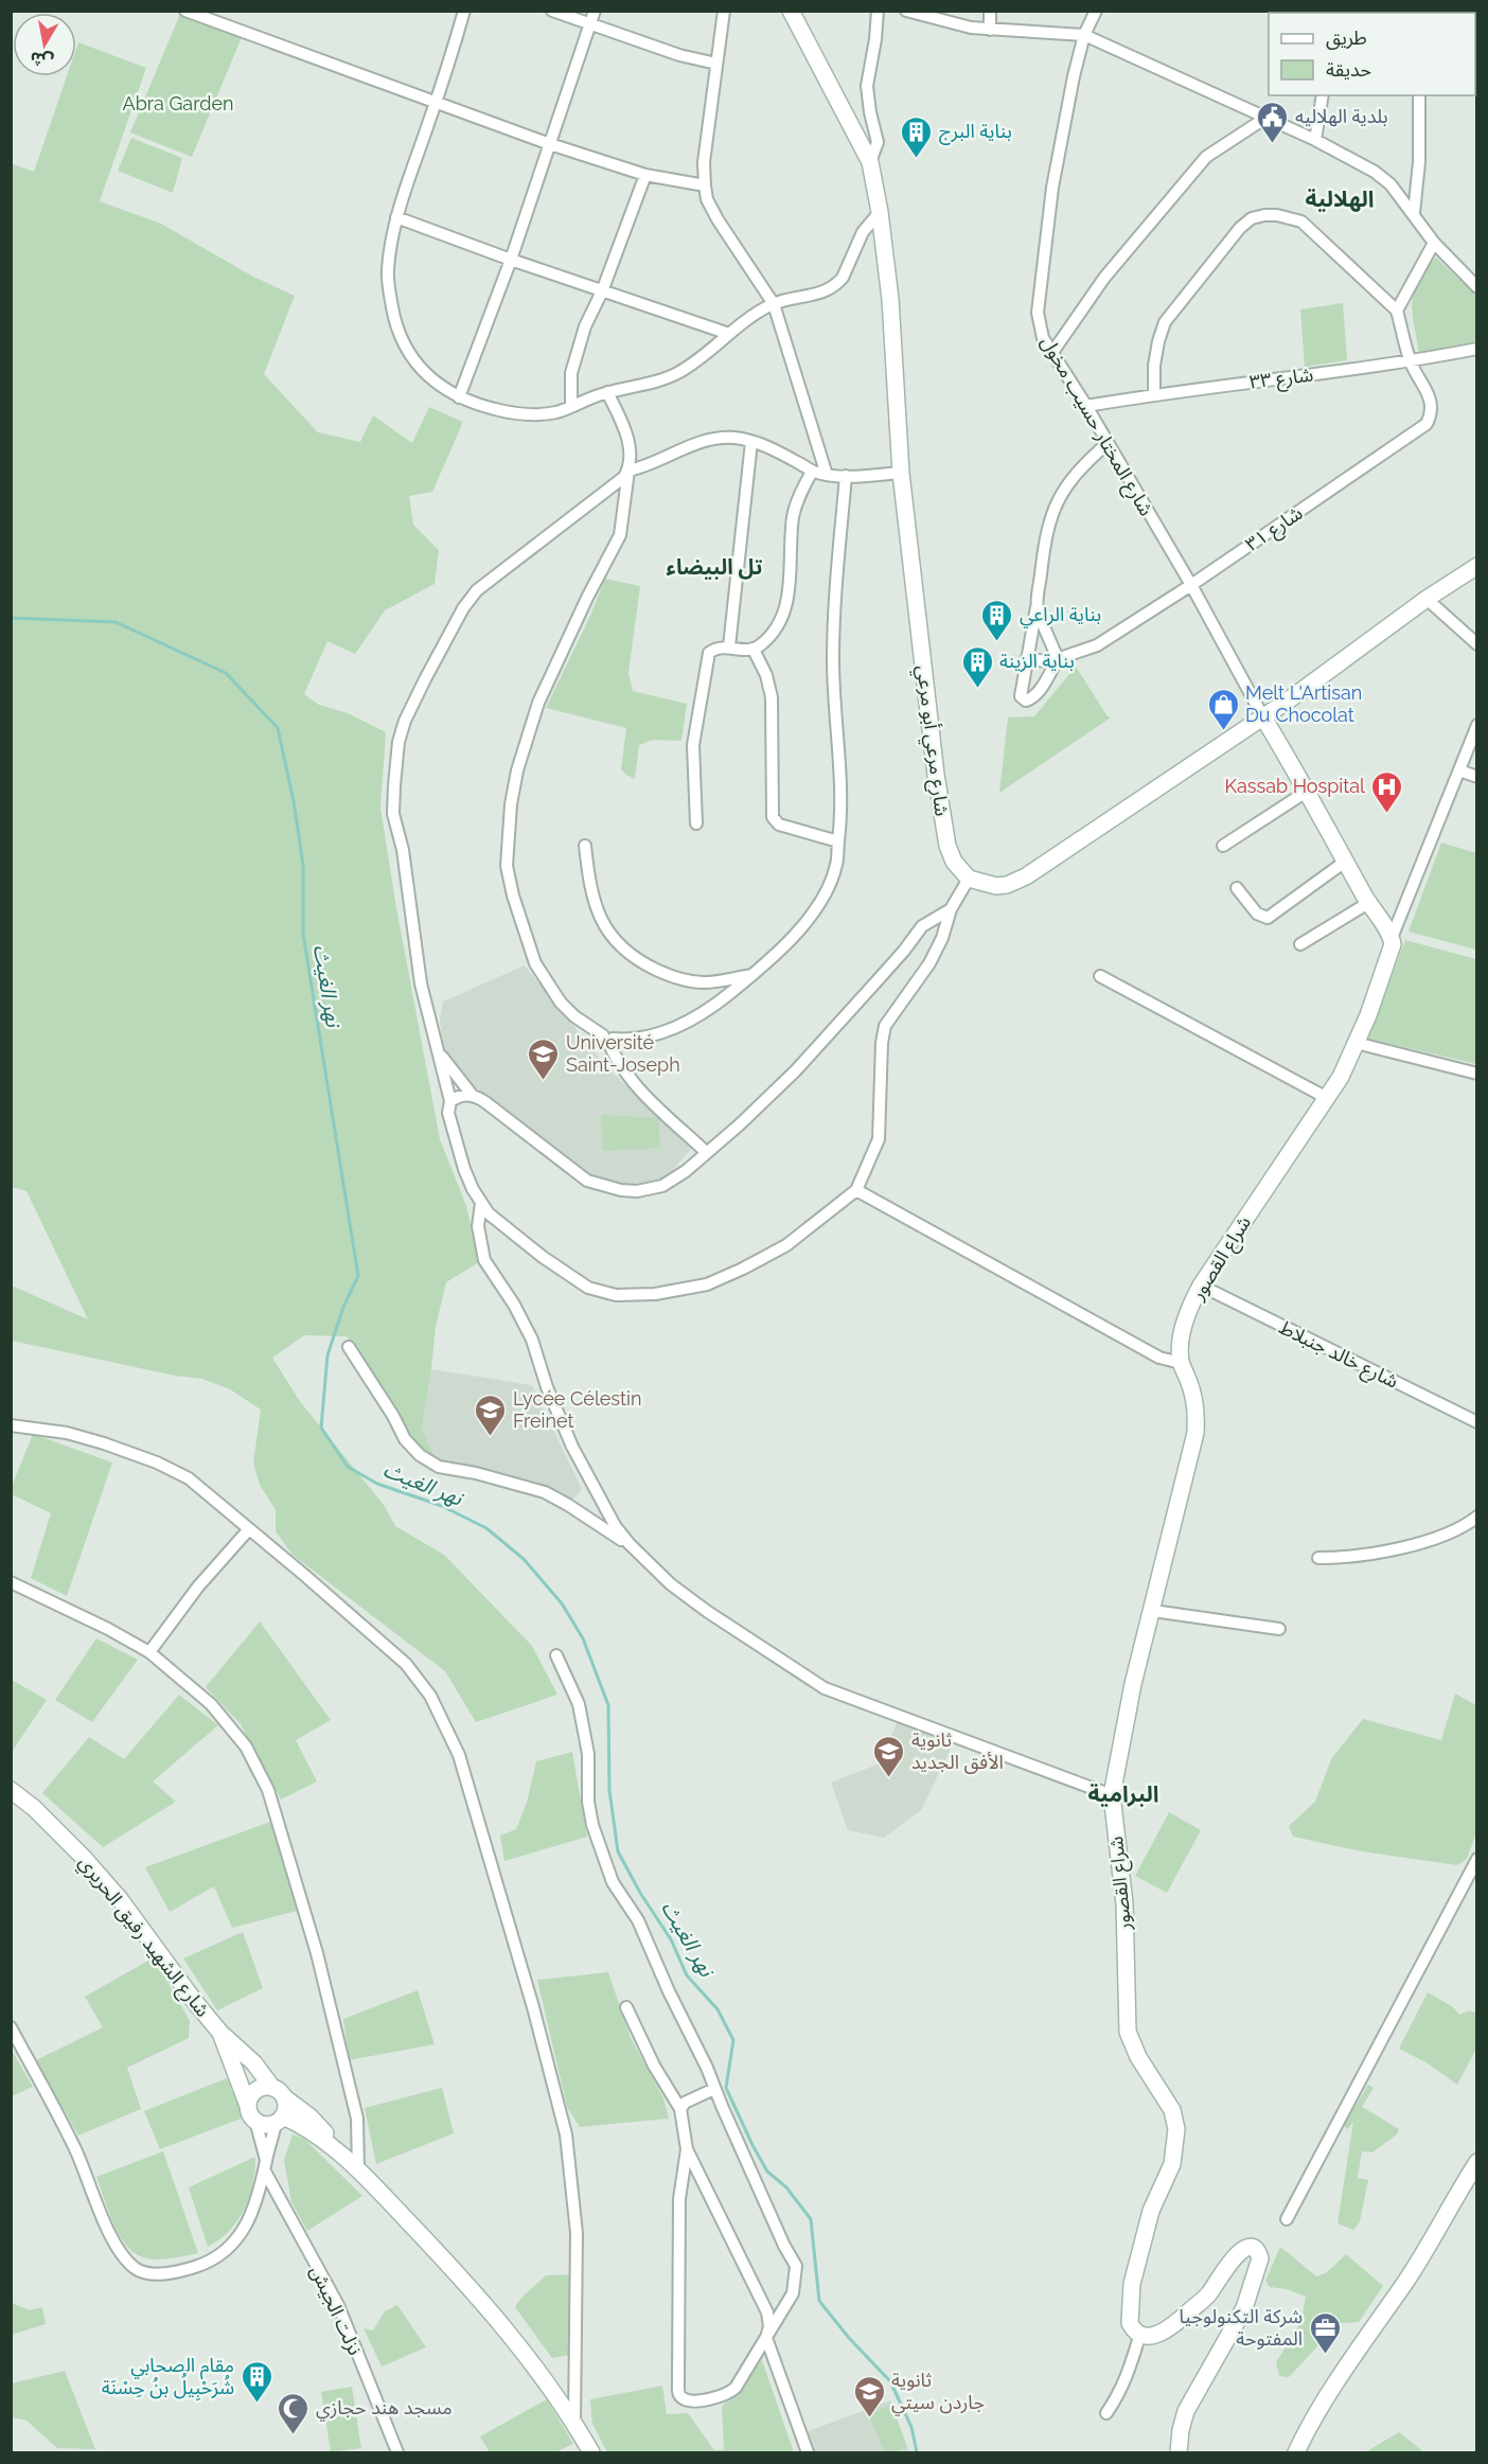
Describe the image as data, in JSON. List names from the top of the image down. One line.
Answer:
{"streets":{"street":["شارع ٣٣","شارع المختار حسيب مخول","شارع ٣١","شارع مرعي أبو مرعي","شراع القصور","شارع خالد جنبلاط","شارع الشهيد رفيق الحريري","نزلت الجيش"]},"crossings":[["شارع ٣٣","شارع المختار حسيب مخول"],["شارع ٣٣","شارع ٣١"],["شارع المختار حسيب مخول","شارع ٣١"],["شراع القصور","شارع خالد جنبلاط"]],"districts":["الهلالية","تل البيضاء","البرامية"],"water":["نهر الغيث"],"parks":["Abra Garden"],"places":{"public building":["بلدية الهلاليه"],"building":["بناية البرج","بناية الراعي","بناية الزينة","مقام الصحابي شُرَحْبِيلُ بنُ حِسْنَة"],"shop":["Melt L'Artisan Du Chocolat"],"hospital":["Kassab Hospital"],"school or university":["Université Saint-Joseph","Lycée Célestin Freinet","ثانوية الأفق الجديد","ثانوية جاردن سيتي"],"office":["شركة التكنولوجيا المفتوحة"],"mosque":["مسجد هند حجازي"]},"legend":["طريق","حديقة"],"north":"bottom"}
